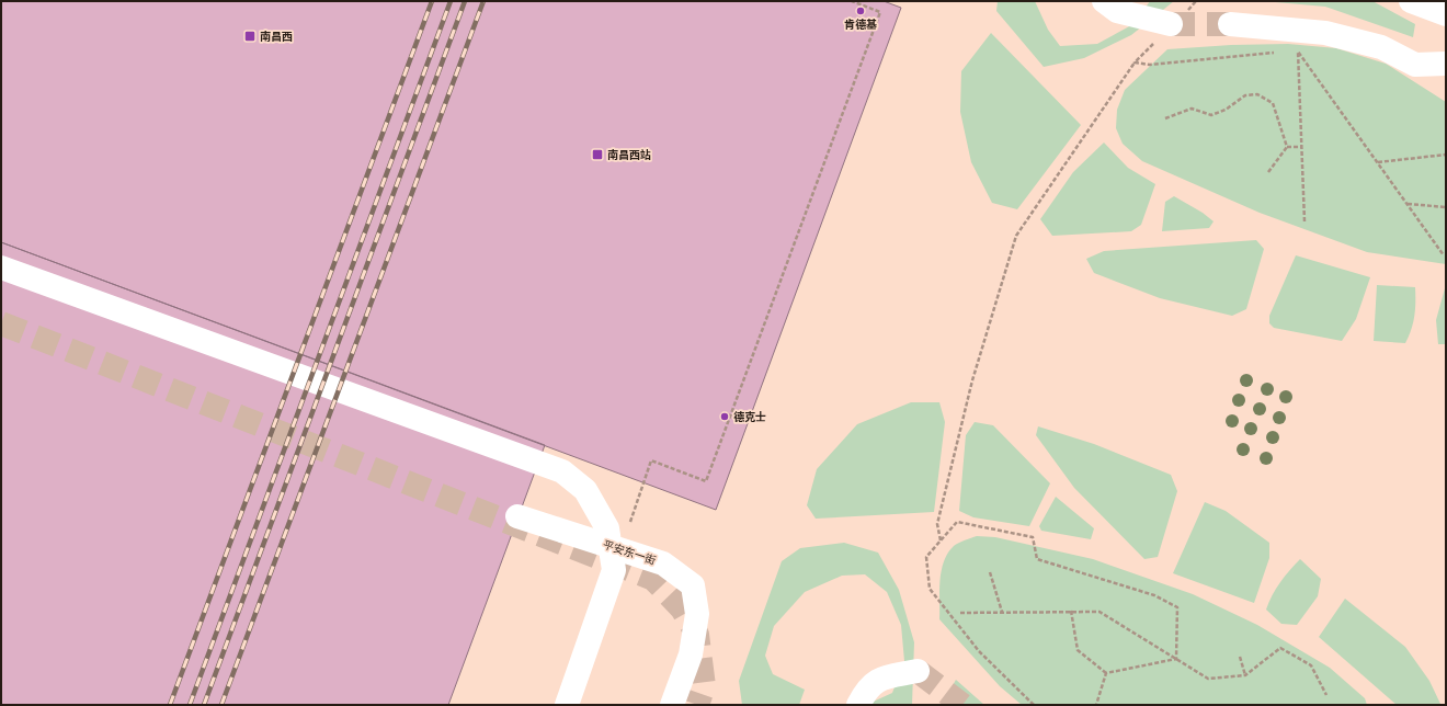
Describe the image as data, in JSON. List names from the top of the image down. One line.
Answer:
{"streets":{"street":["平安东一街"]},"places":{"other":["肯德基","德克士"],"transit":["南昌西","南昌西站"]}}
